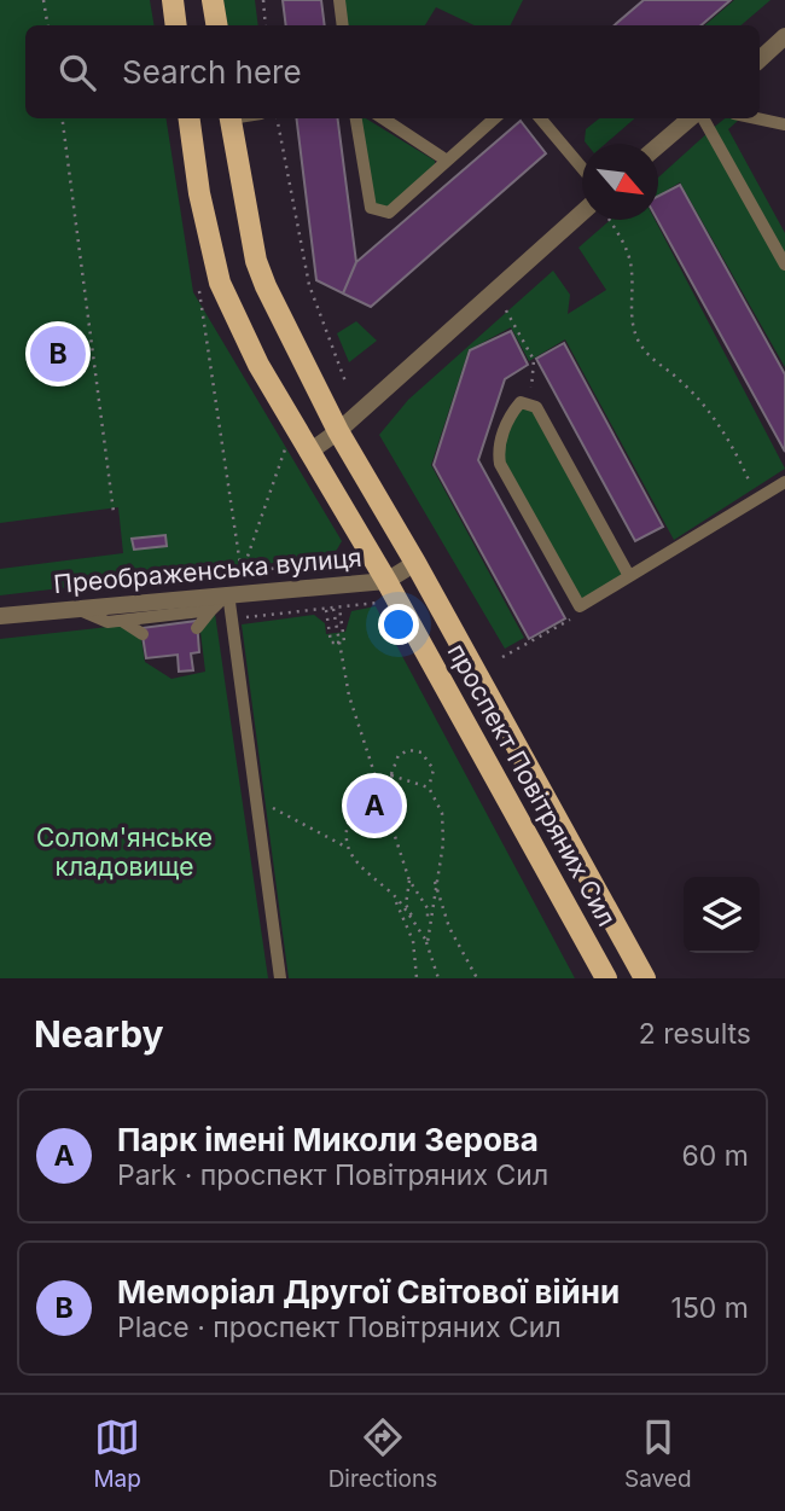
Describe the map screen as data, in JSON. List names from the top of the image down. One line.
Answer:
{"streets":{"main road":["проспект Повітряних Сил"],"street":["Преображенська вулиця"]},"crossings":[["Преображенська вулиця","проспект Повітряних Сил"]],"parks":["Солом'янське кладовище"],"north":"bottom right","page":{"search":"Search here","pins":["B","A"],"heading":["Nearby","2 results"],"list":[{"mark":"A","name":"Парк імені Миколи Зерова","note":"Park · проспект Повітряних Сил","value":"60 m"},{"mark":"B","name":"Меморіал Другої Світової війни","note":"Place · проспект Повітряних Сил","value":"150 m"}],"nav":["Map","Directions","Saved"]}}
